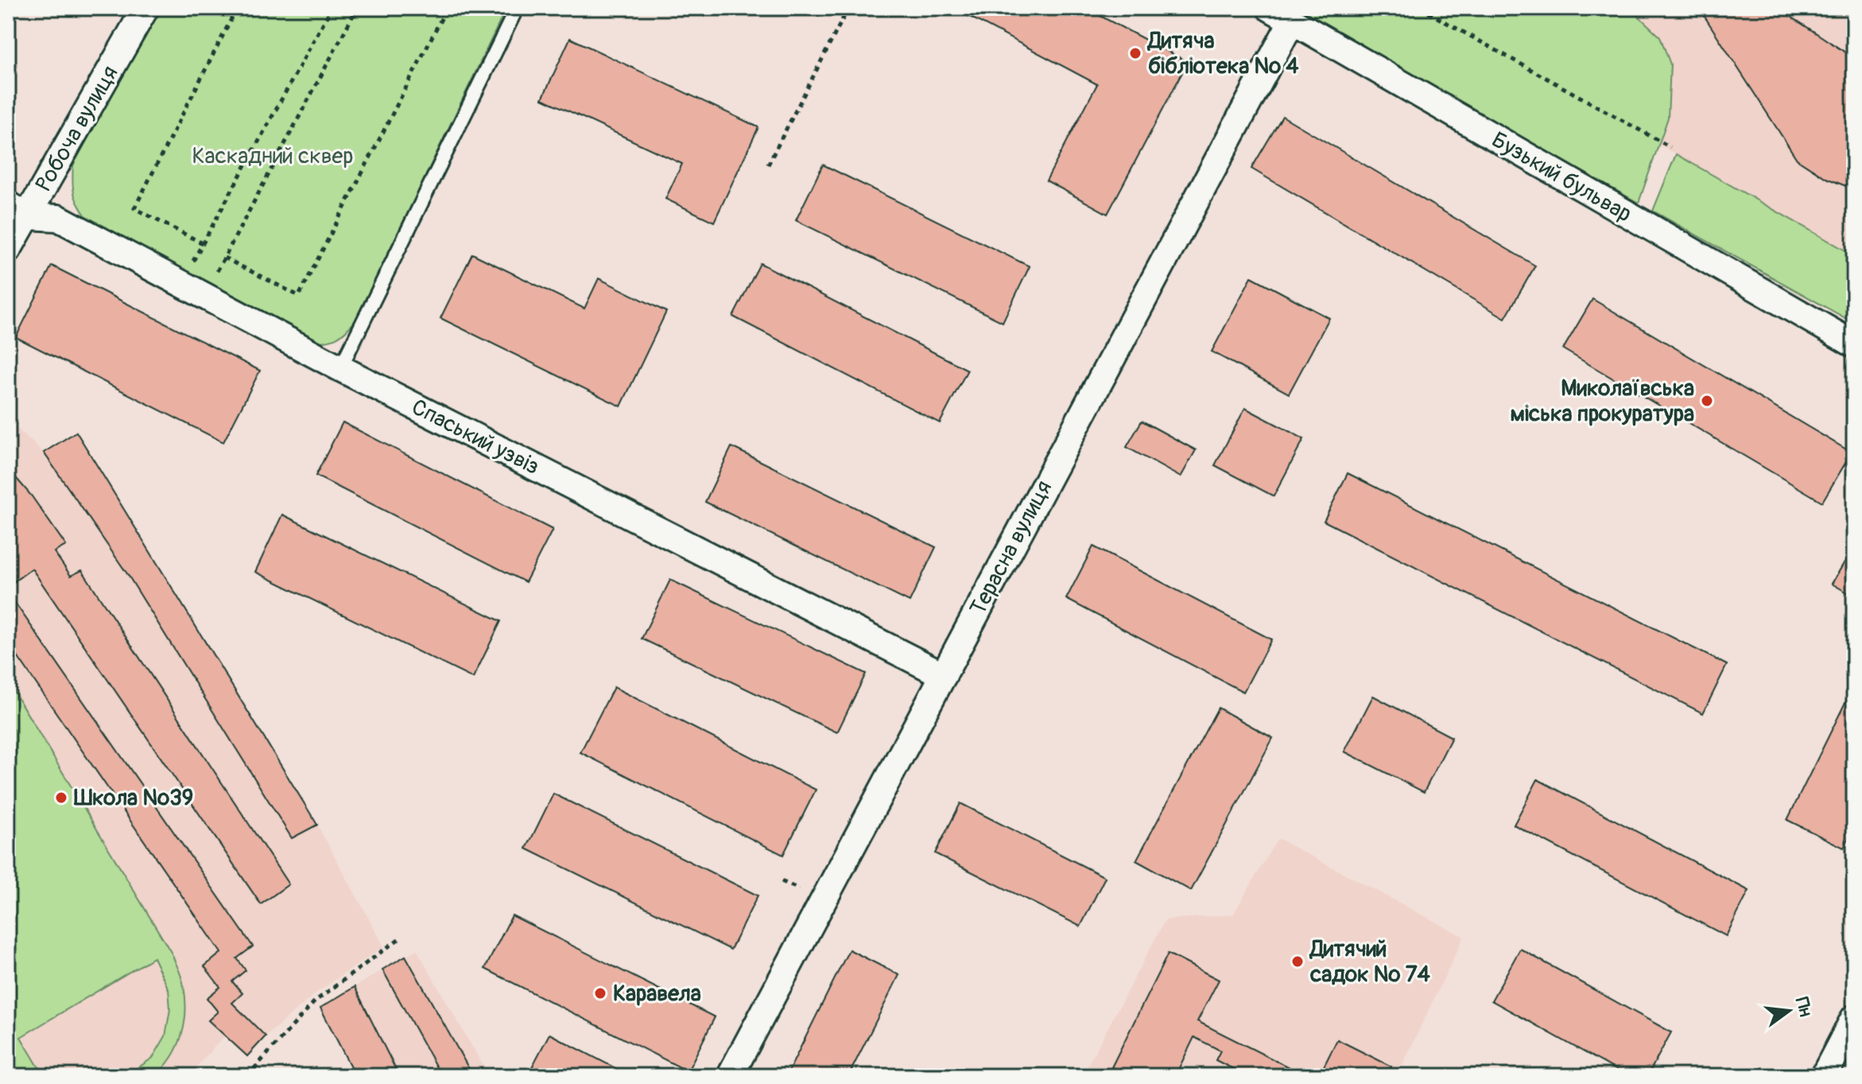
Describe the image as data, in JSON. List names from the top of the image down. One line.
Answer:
{"streets":{"street":["Робоча вулиця","Бузький бульвар","Спаський узвіз","Терасна вулиця"]},"crossings":[["Робоча вулиця","Спаський узвіз"],["Бузький бульвар","Терасна вулиця"],["Спаський узвіз","Терасна вулиця"]],"parks":["Каскадний сквер"],"places":["Дитяча бібліотека № 4","Миколаївська міська прокуратура","Школа №39","Дитячий садок № 74","Каравела"],"north":"right"}
